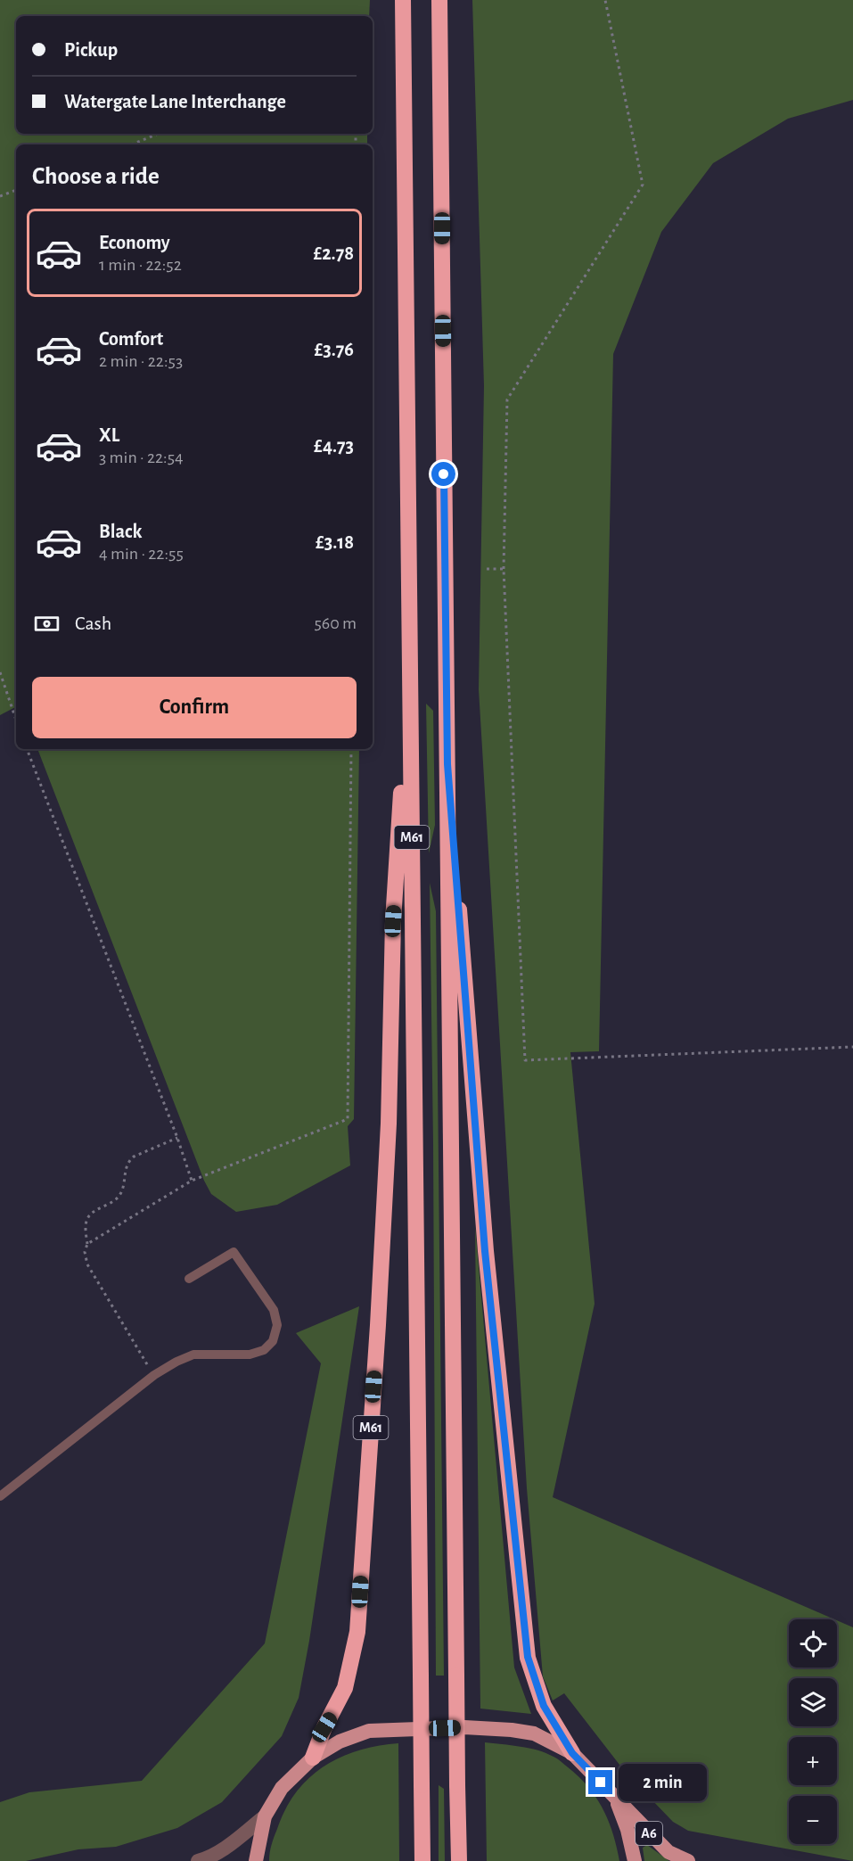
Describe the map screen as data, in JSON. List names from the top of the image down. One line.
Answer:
{"streets":{"highway":["M61"],"main road":["A6"]},"crossings":[["M61","A6"]],"page":{"banner":["Pickup","Watergate Lane Interchange"],"heading":"Choose a ride","list":[{"name":"Economy","note":"1 min · 22:52","value":"£2.78"},{"name":"Comfort","note":"2 min · 22:53","value":"£3.76"},{"name":"XL","note":"3 min · 22:54","value":"£4.73"},{"name":"Black","note":"4 min · 22:55","value":"£3.18"}],"pay":["Cash","560 m"],"buttons":"Confirm","map_buttons":["+","−"],"bubble":"2 min"}}
